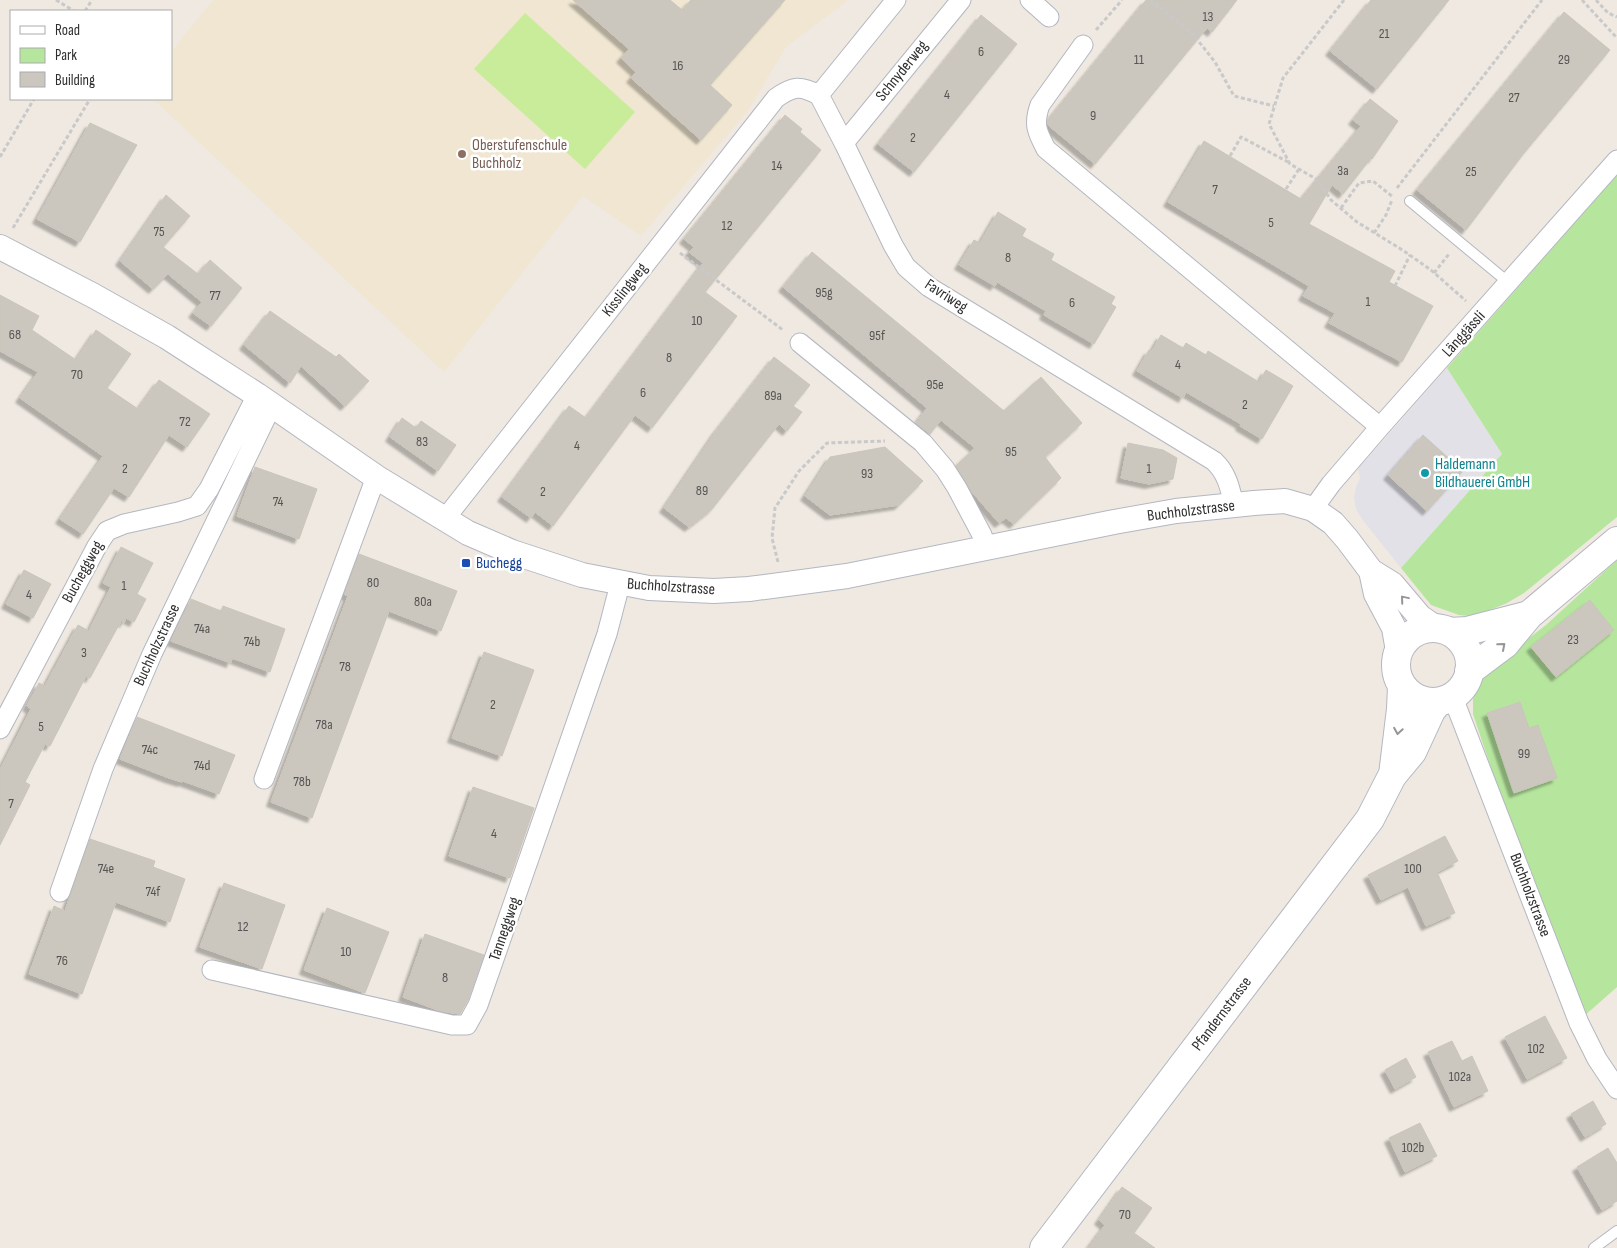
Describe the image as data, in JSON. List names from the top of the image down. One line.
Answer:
{"streets":{"main road":["Pfandernstrasse"],"street":["Schnyderweg","Kisslingweg","Favriweg","Länggässli","Buchholzstrasse","Bucheggweg","Tanneggweg"]},"crossings":[["Schnyderweg","Favriweg"],["Kisslingweg","Favriweg"],["Kisslingweg","Buchholzstrasse"],["Favriweg","Buchholzstrasse"],["Länggässli","Buchholzstrasse"],["Buchholzstrasse","Bucheggweg"],["Buchholzstrasse","Tanneggweg"],["Buchholzstrasse","Pfandernstrasse"]],"places":{"other":["Oberstufenschule Buchholz","Haldemann Bildhauerei GmbH"],"transit":["Buchegg"]},"house_numbers":["13","21","6","11","29","16","4","27","9","2","14","3a","25","7","5","12","75","8","95g","77","1","6","10","68","95f","8","4","70","95e","6","89a","2","72","83","4","95","2","1","93","89","2","74","80","1","4","80a","74a","23","74b","3","78","2","78a","5","74c","99","74d","78b","7","4","74e","100","74f","12","10","76","8","102","102a","102b","70"],"legend":["Road","Park","Building"]}
